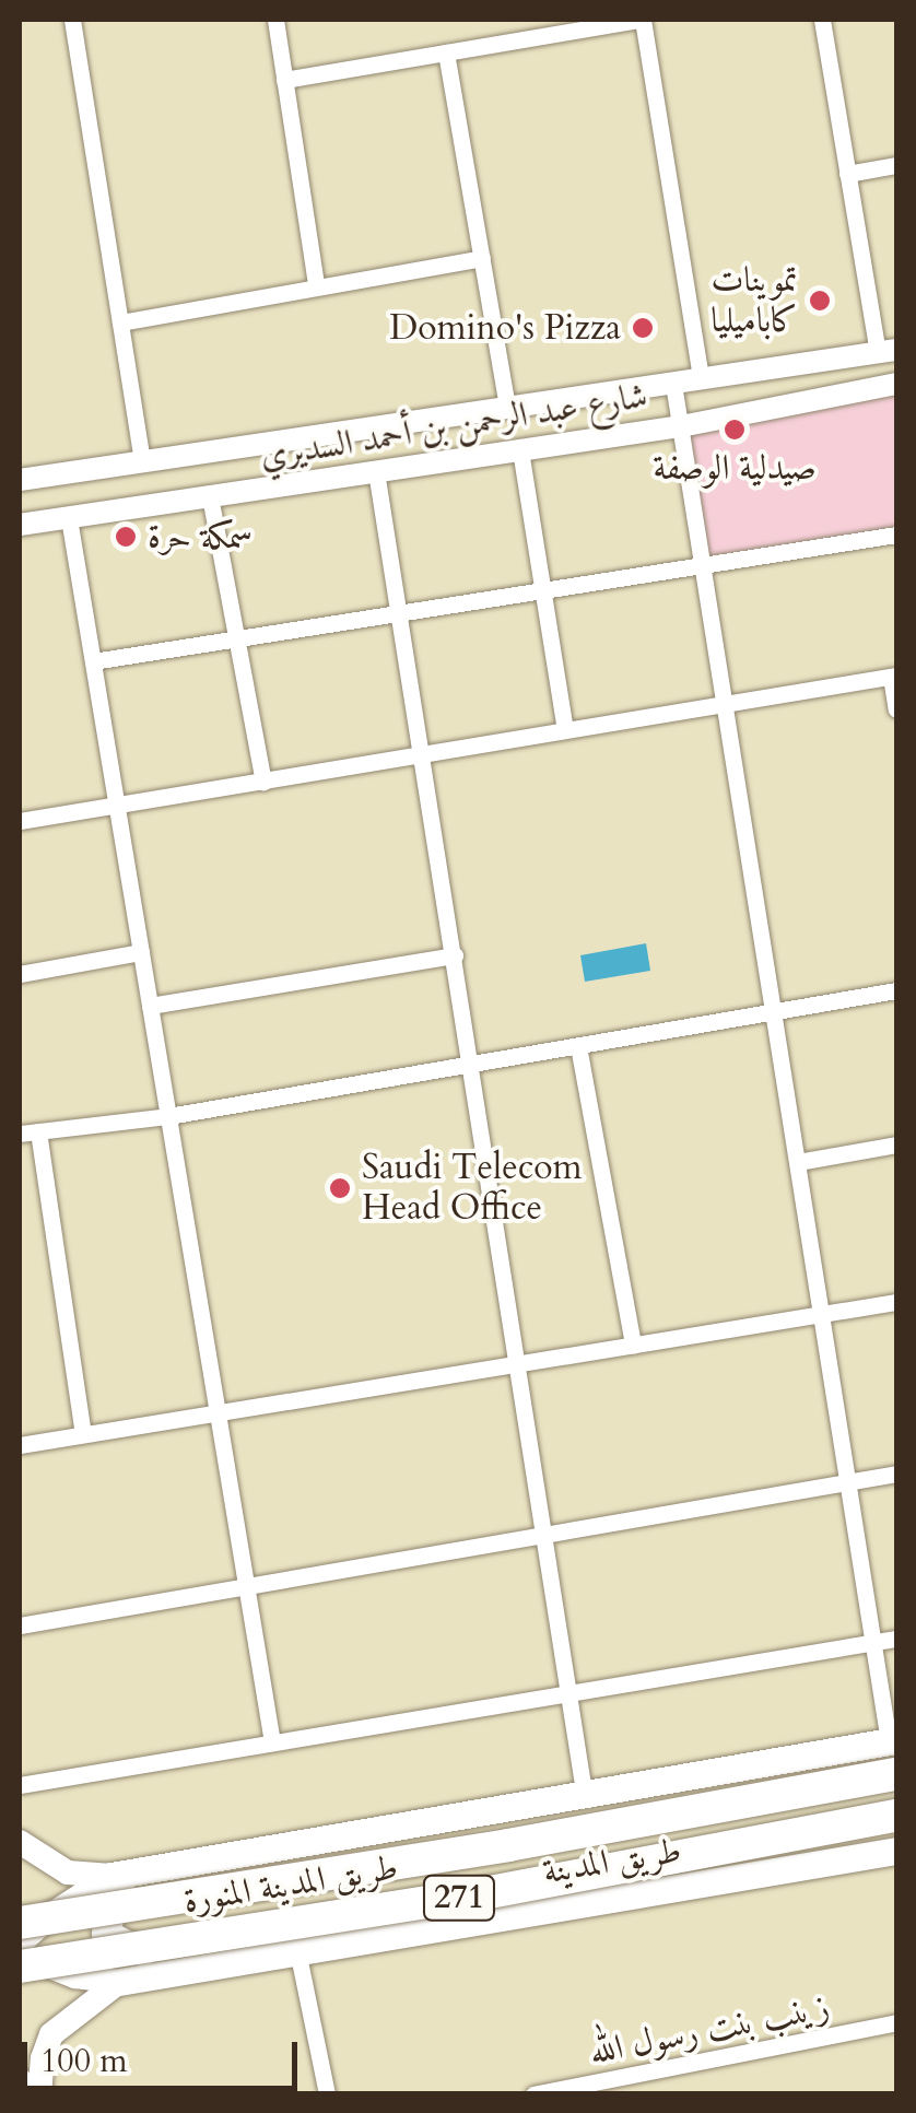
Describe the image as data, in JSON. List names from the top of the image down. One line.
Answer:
{"streets":{"highway":["طريق المدينة المنورة","271"],"main road":["طريق المدينة"],"street":["شارع عبد الرحمن بن أحمد السديري","زينب بنت رسول الله"]},"crossings":[["طريق المدينة","طريق المدينة المنورة"]],"places":["تموينات كاباميليا","Domino's Pizza","صيدلية الوصفة","سمكة حرة","Saudi Telecom Head Office"],"scale_bar":"100 m"}
